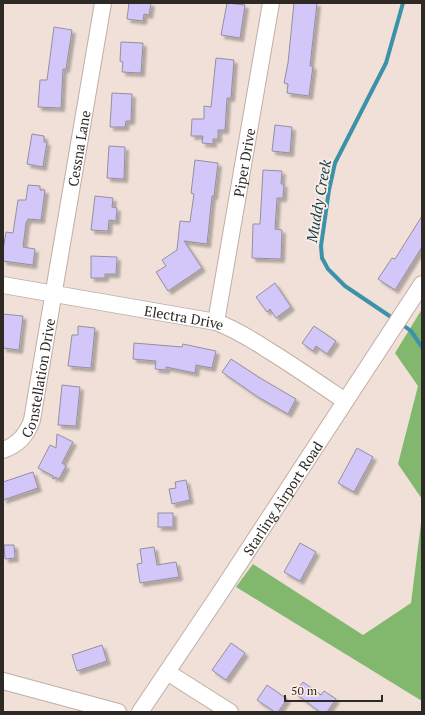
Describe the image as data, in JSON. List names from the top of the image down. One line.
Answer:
{"streets":{"street":["Cessna Lane","Piper Drive","Electra Drive","Constellation Drive","Starling Airport Road"]},"crossings":[["Cessna Lane","Electra Drive"],["Cessna Lane","Constellation Drive"],["Piper Drive","Electra Drive"],["Electra Drive","Constellation Drive"],["Electra Drive","Starling Airport Road"]],"water":["Muddy Creek"],"scale_bar":"50 m"}
